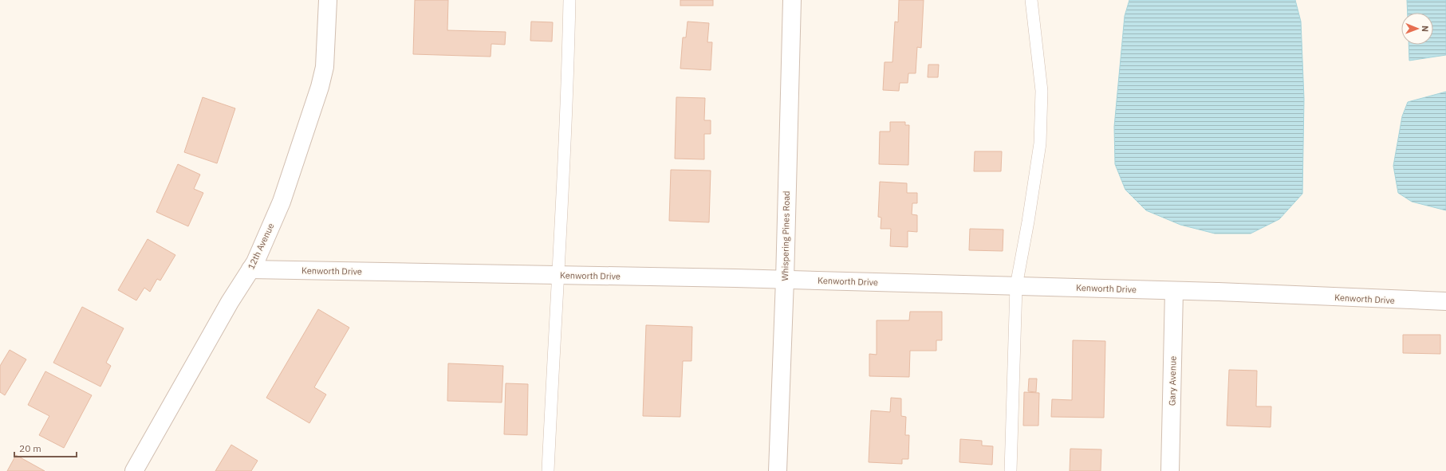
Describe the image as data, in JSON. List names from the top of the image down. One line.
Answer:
{"streets":{"street":["Whispering Pines Road","12th Avenue","Kenworth Drive","Gary Avenue"]},"crossings":[["Whispering Pines Road","Kenworth Drive"],["12th Avenue","Kenworth Drive"],["Kenworth Drive","Gary Avenue"]],"scale_bar":"20 m","north":"right"}
